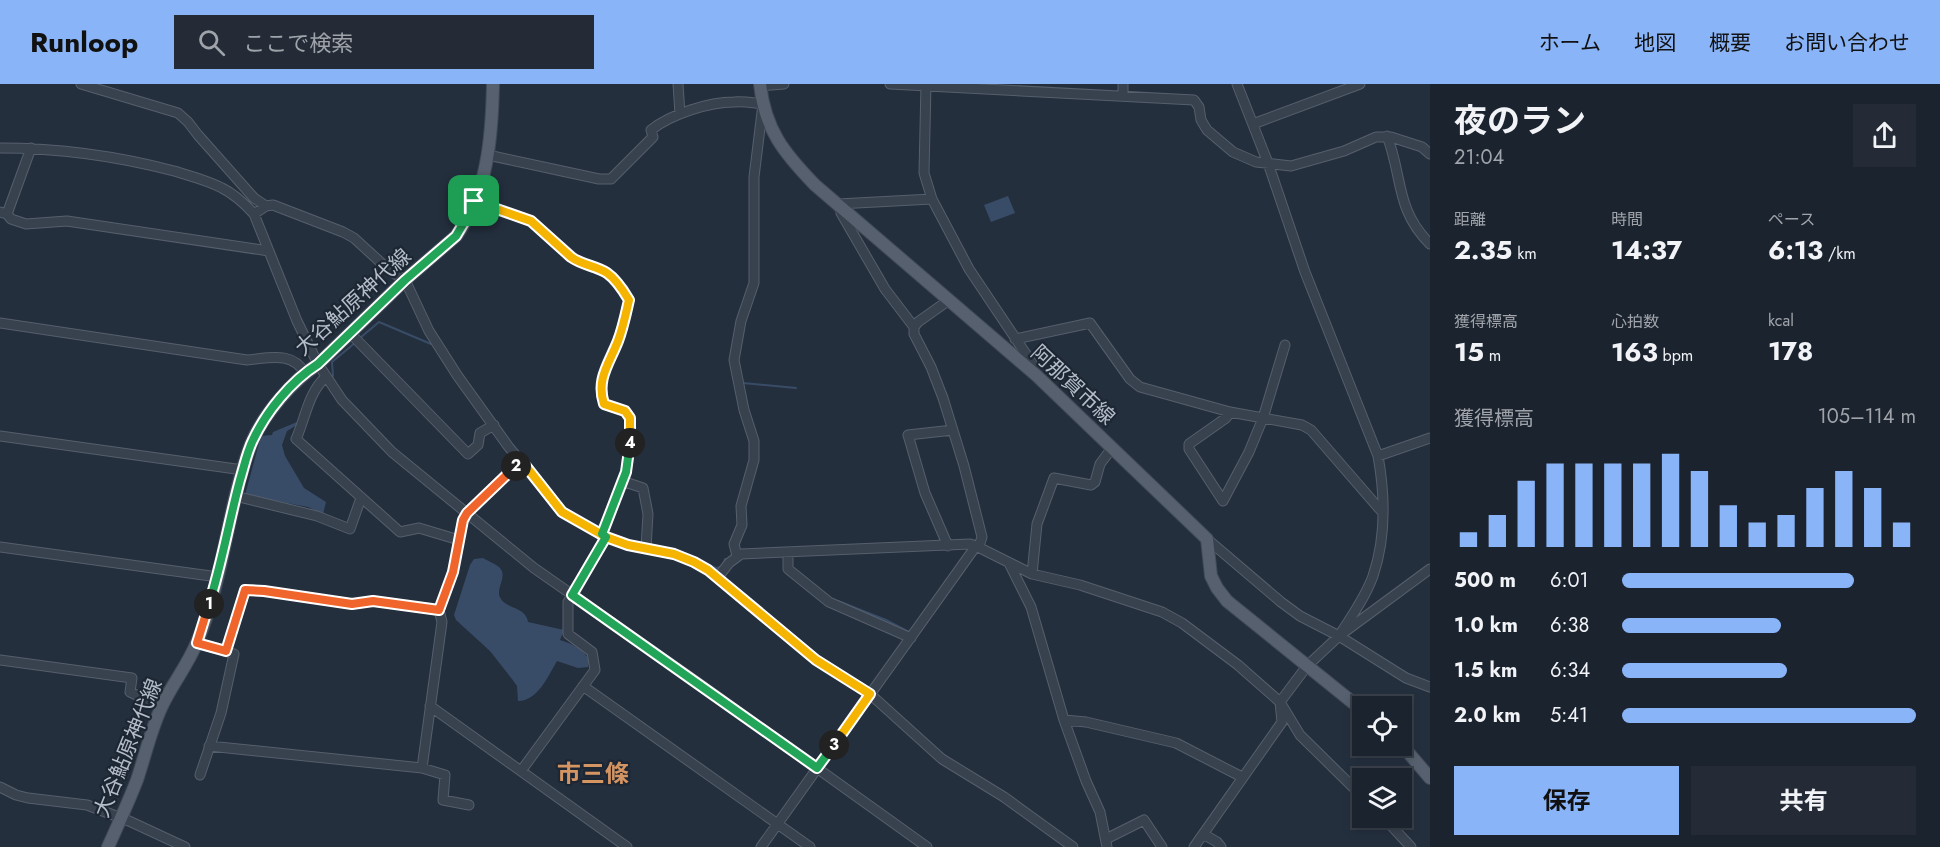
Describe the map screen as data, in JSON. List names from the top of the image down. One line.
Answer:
{"streets":{"main road":["大谷鮎原神代線","阿那賀市線"]},"districts":["市三條"],"page":{"header":"Runloop","search":"ここで検索","nav":["ホーム","地図","概要","お問い合わせ"],"heading":["夜のラン","21:04"],"stats":[["距離","2.35 km"],["時間","14:37"],["ペース","6:13 /km"],["獲得標高","15 m"],["心拍数","163 bpm"],["kcal","178"]],"chart":["獲得標高","105–114 m"],"pins":["4","2","1","3"],"list":[{"name":"500 m","note":"6:01"},{"name":"1.0 km","note":"6:38"},{"name":"1.5 km","note":"6:34"},{"name":"2.0 km","note":"5:41"}],"buttons":["保存","共有"]}}
